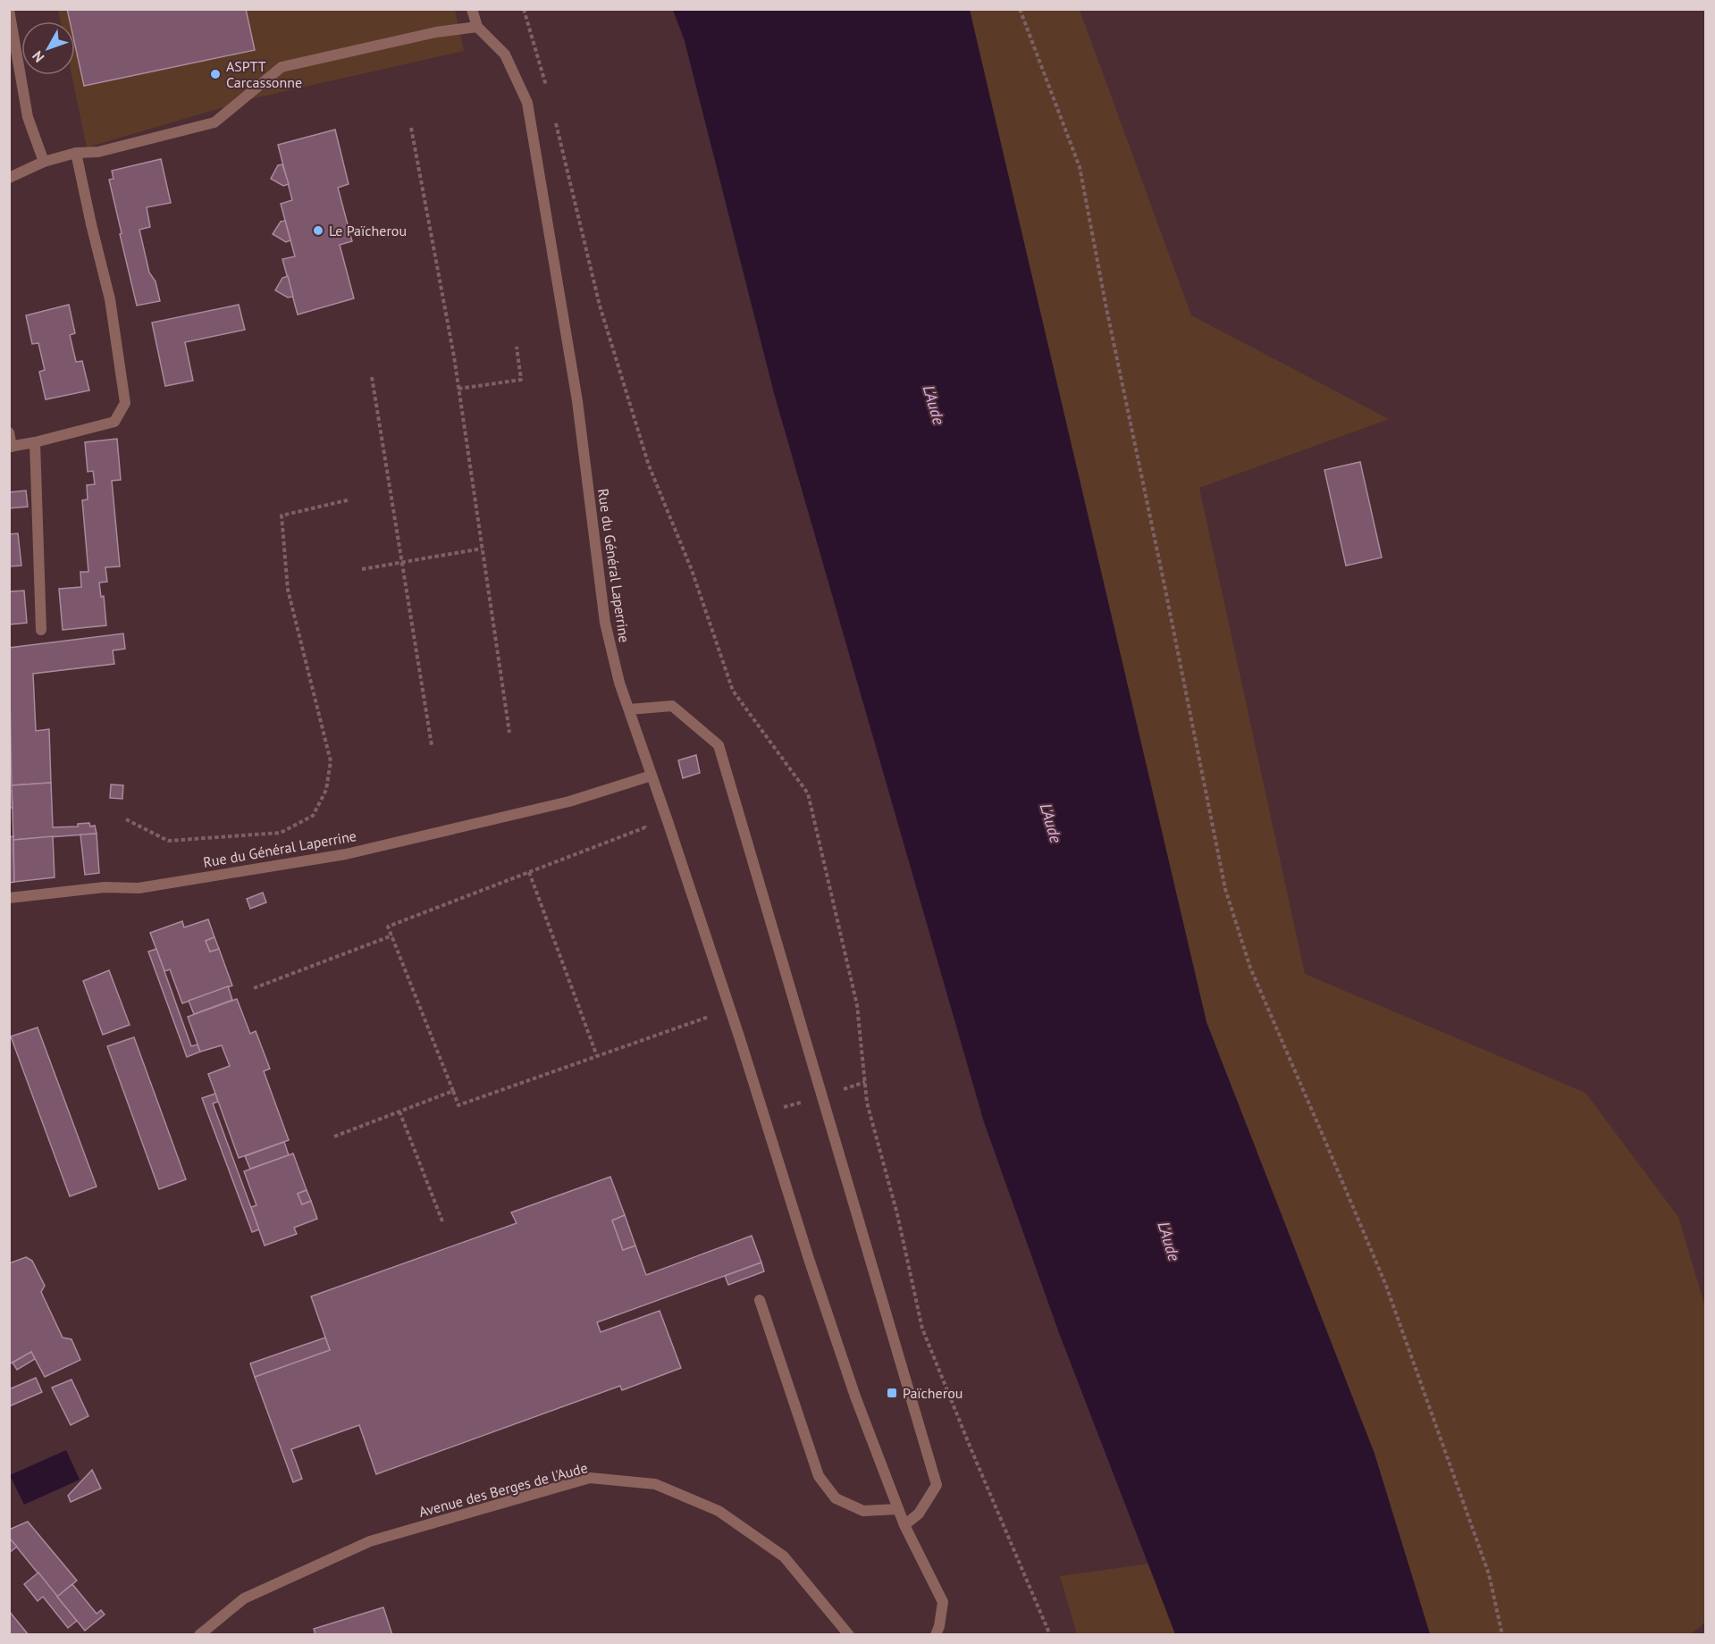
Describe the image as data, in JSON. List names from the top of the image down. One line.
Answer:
{"streets":{"street":["Rue du Général Laperrine","Avenue des Berges de l'Aude"]},"water":["L'Aude"],"places":{"other":["ASPTT Carcassonne","Le Païcherou"],"transit":["Païcherou"]},"north":"bottom left"}
